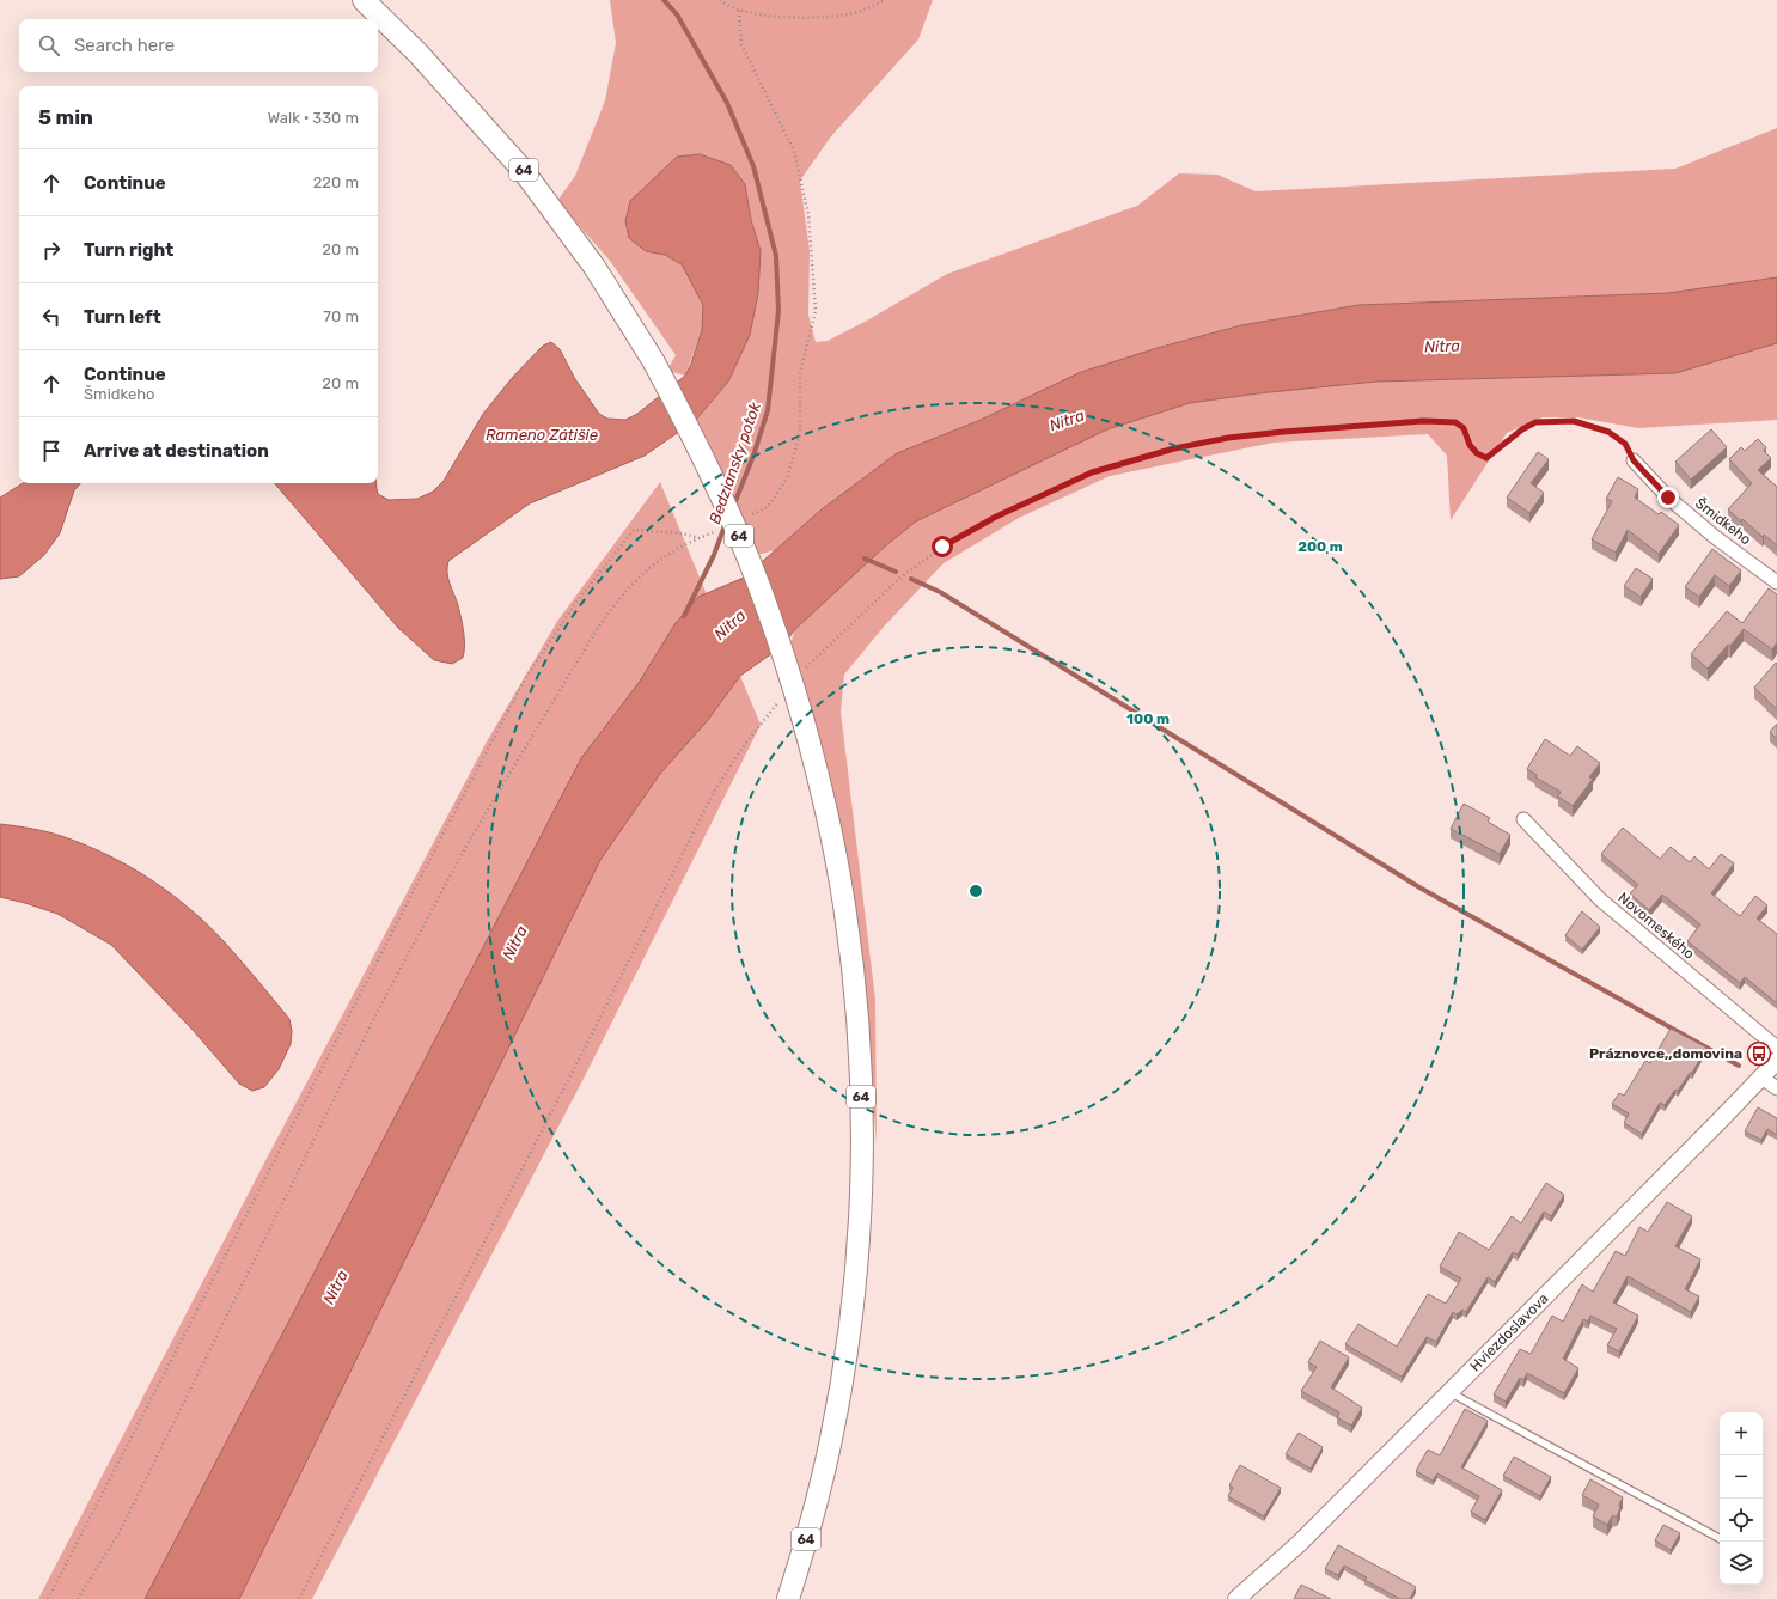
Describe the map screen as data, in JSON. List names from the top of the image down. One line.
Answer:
{"streets":{"main road":["64"],"street":["Šmidkeho","Novomeského","Hviezdoslavova"]},"water":["Nitra","Rameno Zátišie","Bedziansky potok"],"places":{"bus stop":["Práznovce,,domovina"]},"page":{"search":"Search here","heading":["5 min","Walk · 330 m"],"list":[["Continue","220 m"],["Turn right","20 m"],["Turn left","70 m"],["Continue","Šmidkeho","20 m"],"Arrive at destination"],"map_buttons":["+","−"]},"rings":["200 m","100 m"]}
